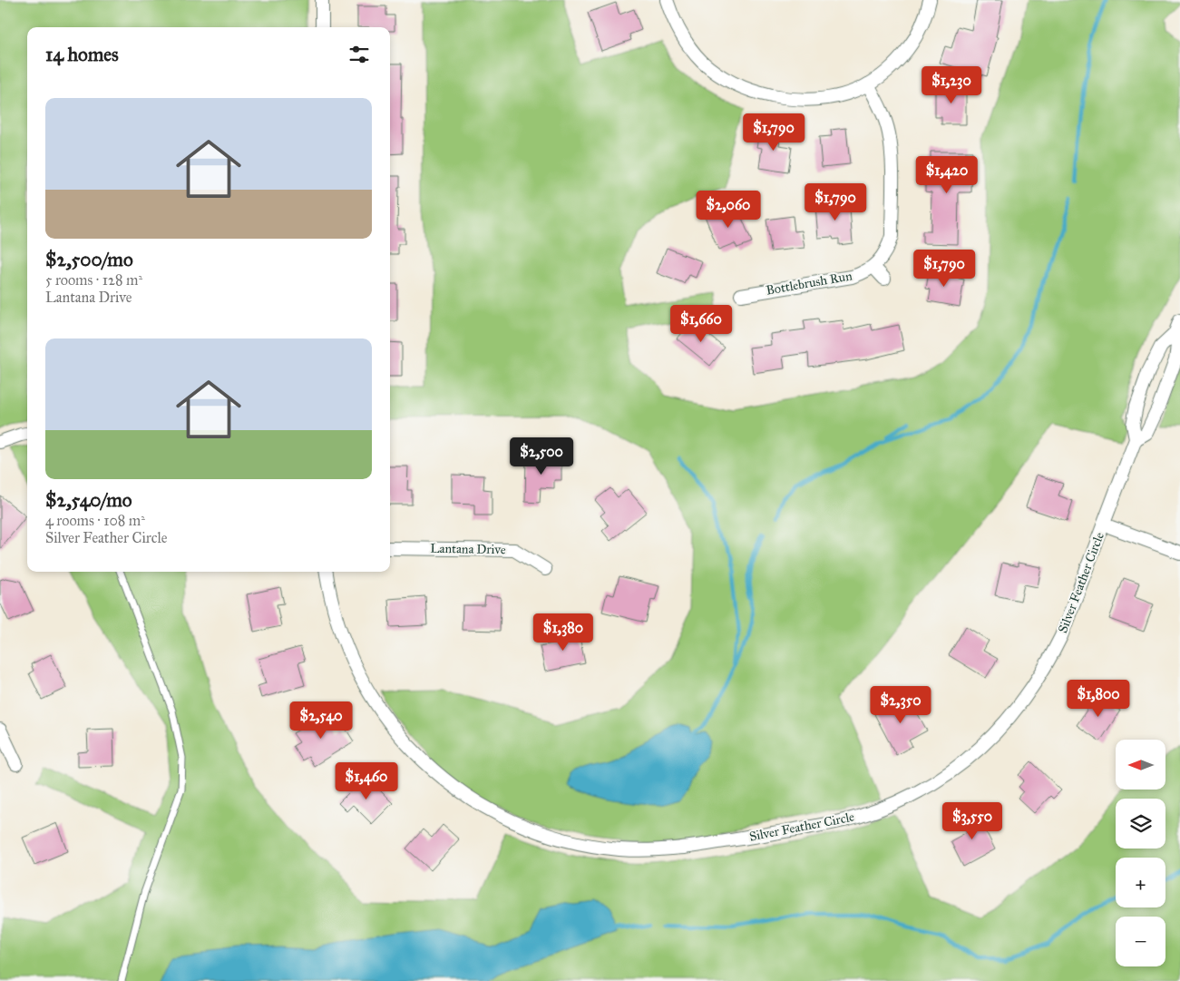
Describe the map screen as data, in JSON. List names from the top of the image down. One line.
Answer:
{"streets":{"street":["Bottlebrush Run","Lantana Drive","Silver Feather Circle"]},"north":"left","page":{"heading":"14 homes","price":["$1,230","$1,790","$1,420","$1,790","$2,060","$1,790","$1,660","$2,500","$1,380","$1,800","$2,350","$2,540","$1,460","$3,550"],"list":[{"name":"$2,500/mo","note":"5 rooms · 128 m² · Lantana Drive"},{"name":"$2,540/mo","note":"4 rooms · 108 m² · Silver Feather Circle"}],"map_buttons":["+","−"]}}
